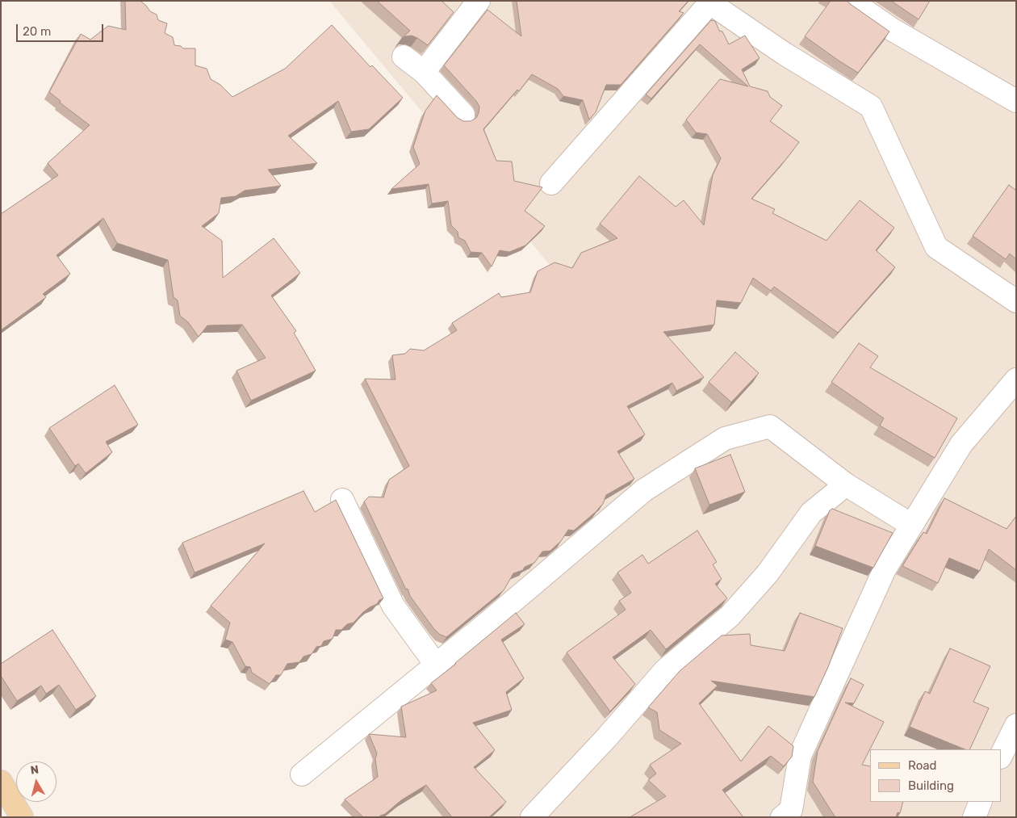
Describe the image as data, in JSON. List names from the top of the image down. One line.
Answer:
{"legend":["Road","Building"],"scale_bar":"20 m","north":"top"}
